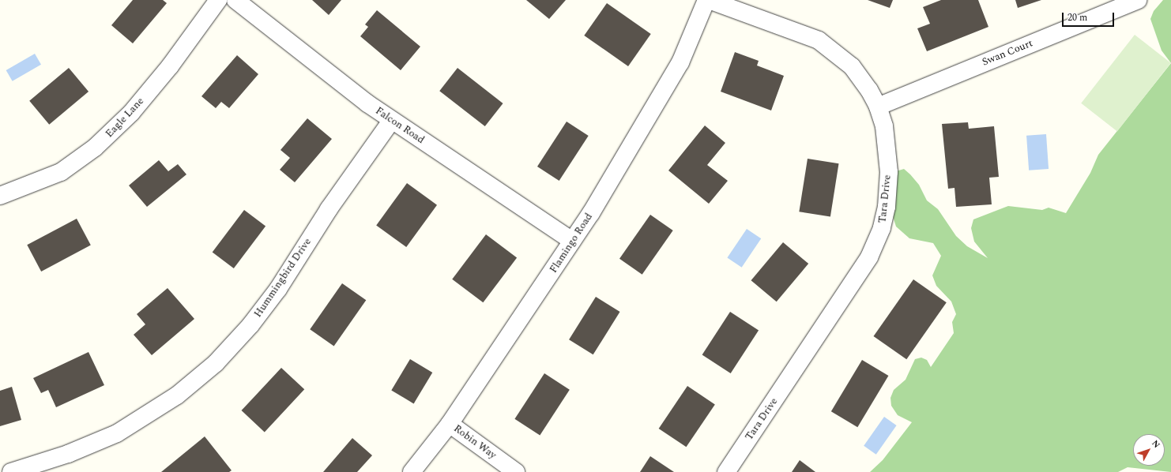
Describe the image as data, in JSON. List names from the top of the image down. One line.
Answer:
{"streets":{"street":["Swan Court","Eagle Lane","Falcon Road","Tara Drive","Flamingo Road","Hummingbird Drive","Robin Way"]},"crossings":[["Swan Court","Tara Drive"],["Falcon Road","Flamingo Road"],["Falcon Road","Hummingbird Drive"],["Tara Drive","Flamingo Road"],["Flamingo Road","Robin Way"]],"scale_bar":"20 m","north":"top right"}
